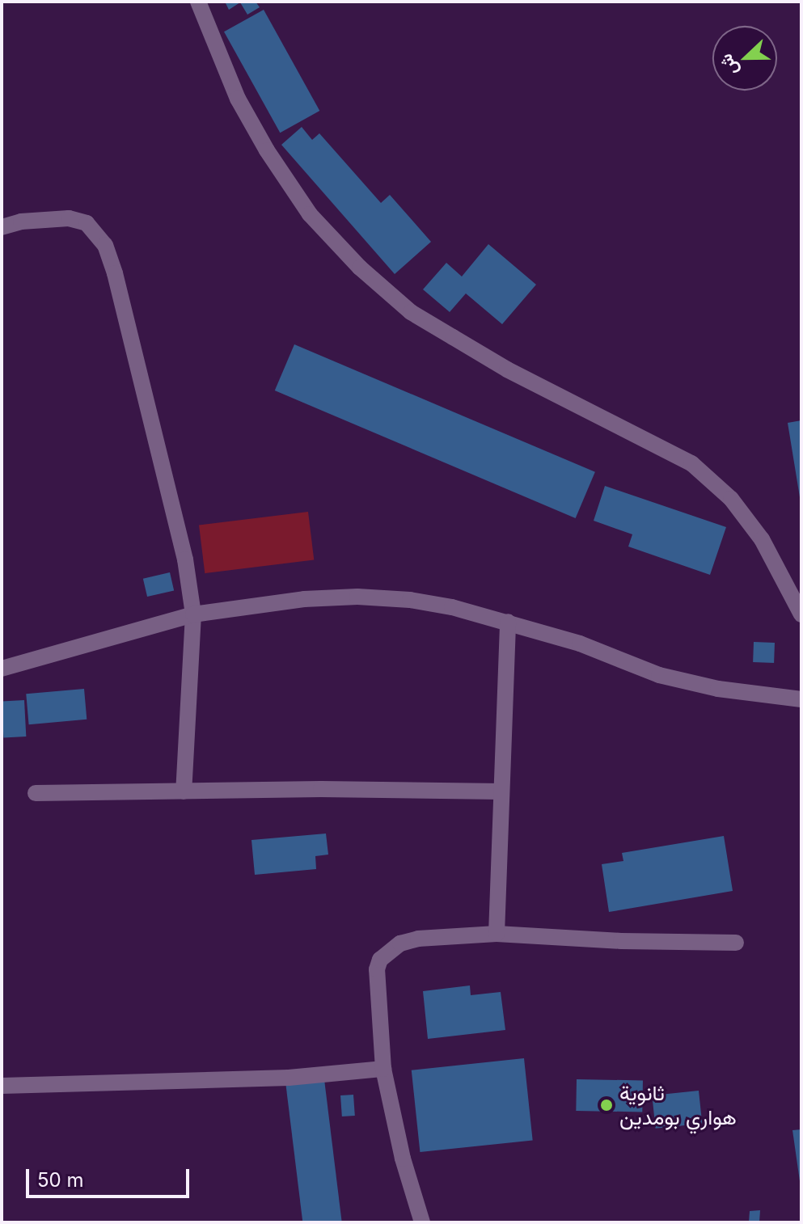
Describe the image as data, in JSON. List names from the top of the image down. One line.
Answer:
{"places":["ثانوية هواري بومدين"],"scale_bar":"50 m","north":"left"}
